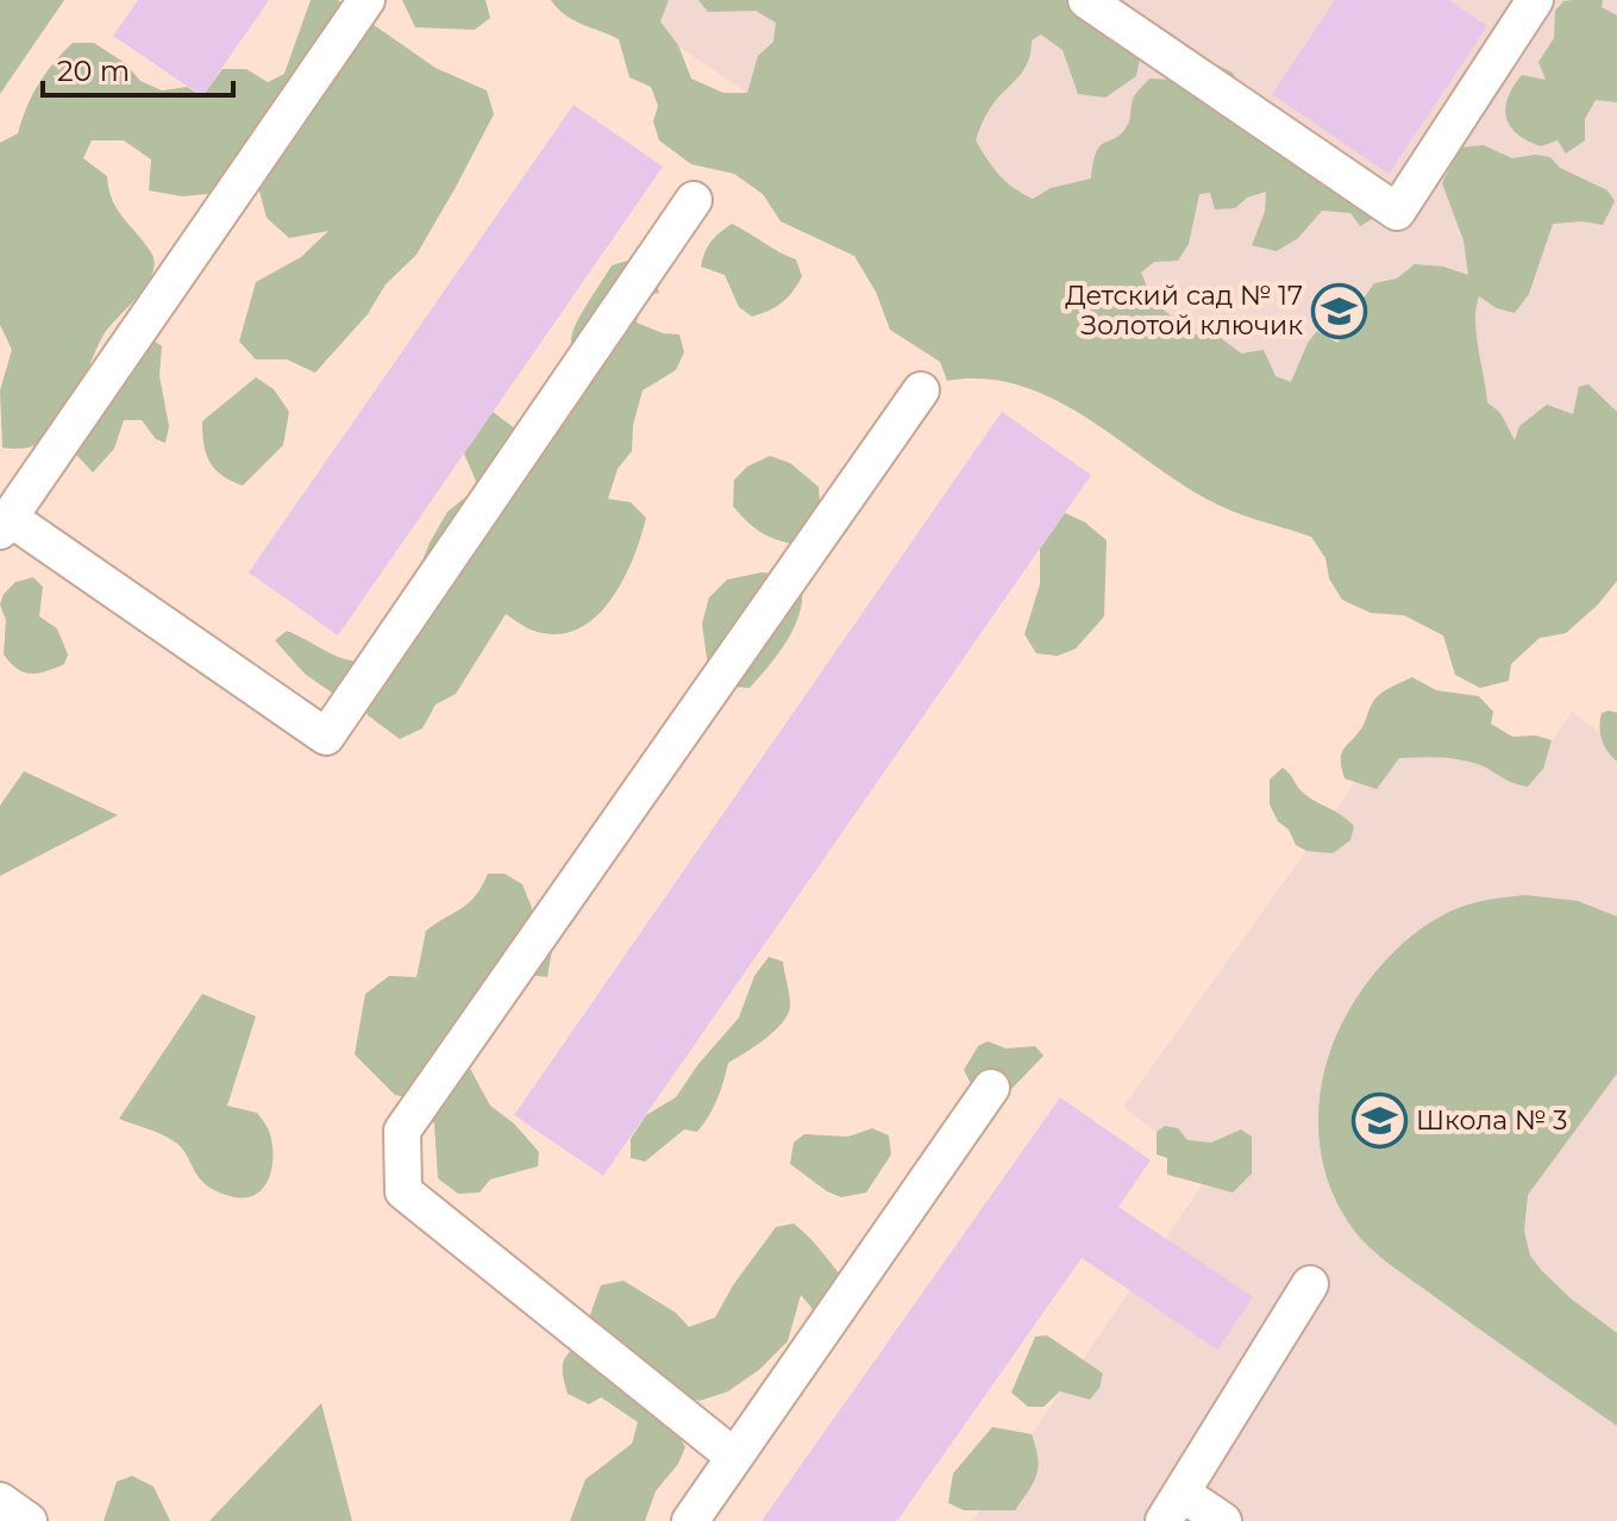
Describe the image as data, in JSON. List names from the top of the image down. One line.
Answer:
{"places":{"school or university":["Детский сад № 17 Золотой ключик","Школа № 3"]},"scale_bar":"20 m"}
